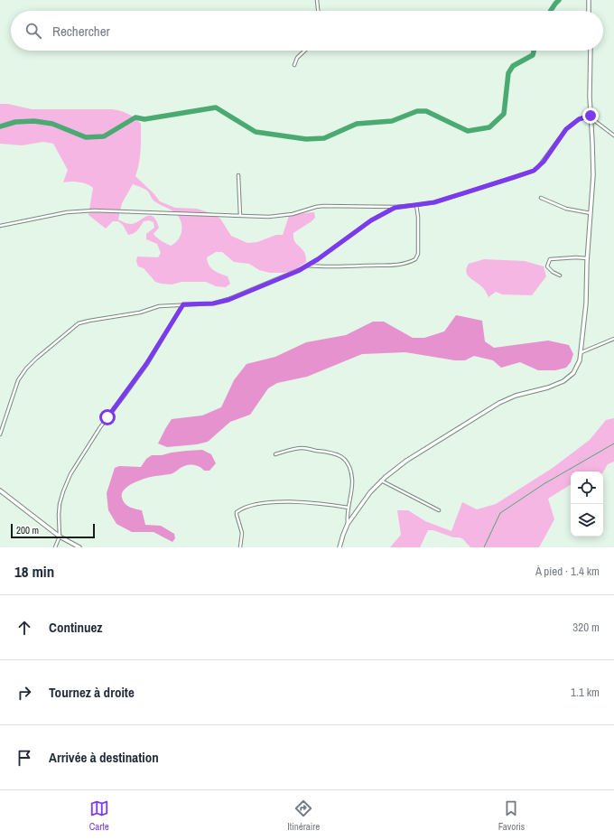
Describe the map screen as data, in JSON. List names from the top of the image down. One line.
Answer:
{"scale_bar":"200 m","page":{"search":"Rechercher","scale":"200 m","heading":["18 min","À pied · 1.4 km"],"list":[["Continuez","320 m"],["Tournez à droite","1.1 km"],"Arrivée à destination"],"nav":["Carte","Itinéraire","Favoris"]}}
